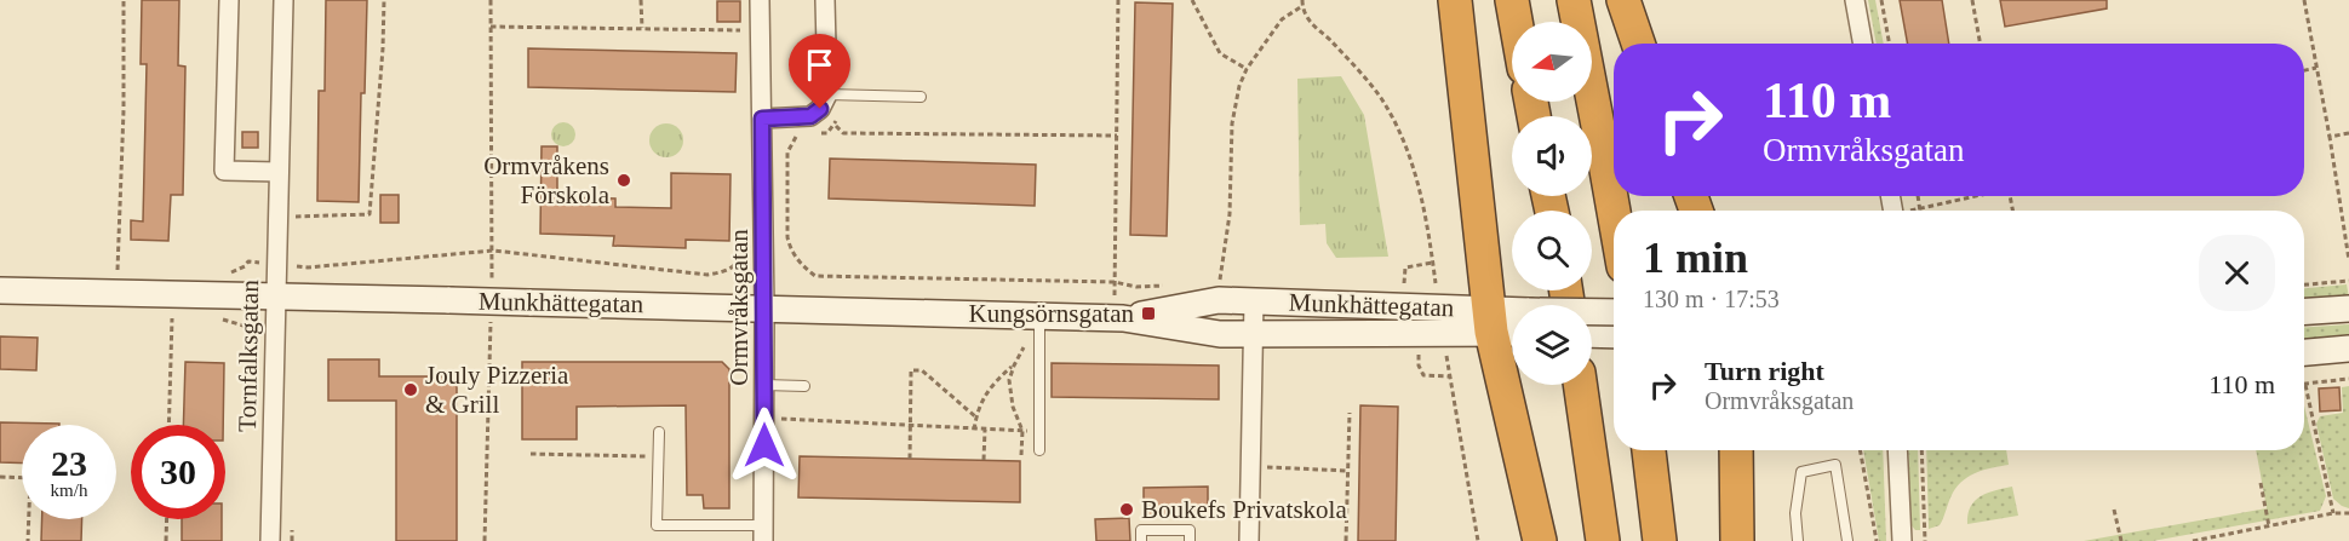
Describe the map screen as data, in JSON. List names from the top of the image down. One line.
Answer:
{"streets":{"main road":["Munkhättegatan"],"street":["Ormvråksgatan","Tornfalksgatan"]},"crossings":[["Munkhättegatan","Ormvråksgatan"],["Munkhättegatan","Tornfalksgatan"]],"places":{"other":["Ormvråkens Förskola","Jouly Pizzeria & Grill","Boukefs Privatskola"],"transit":["Kungsörnsgatan"]},"north":"left","page":{"turn":["110 m","Ormvråksgatan"],"heading":["1 min","130 m · 17:53"],"list":[{"name":"Turn right","note":"Ormvråksgatan","value":"110 m"}],"speed":"23 km/h","limit":"30"}}
